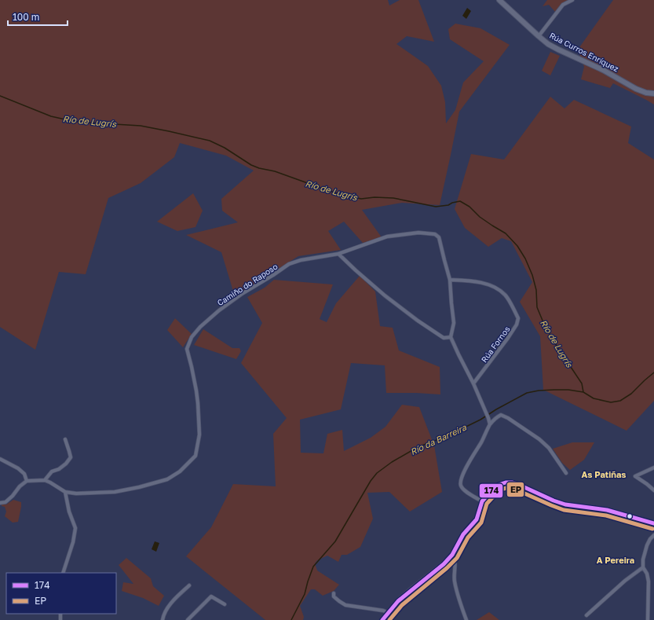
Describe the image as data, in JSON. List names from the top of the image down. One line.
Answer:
{"streets":{"main road":["Rúa Curros Enríquez"],"street":["Camiño do Raposo","Rúa Fornos"]},"districts":["As Patiñas","A Pereira"],"water":["Río de Lugrís","Río da Barreira"],"lines":["transit line 174","transit line EP"],"legend":["174","EP"],"scale_bar":"100 m"}
